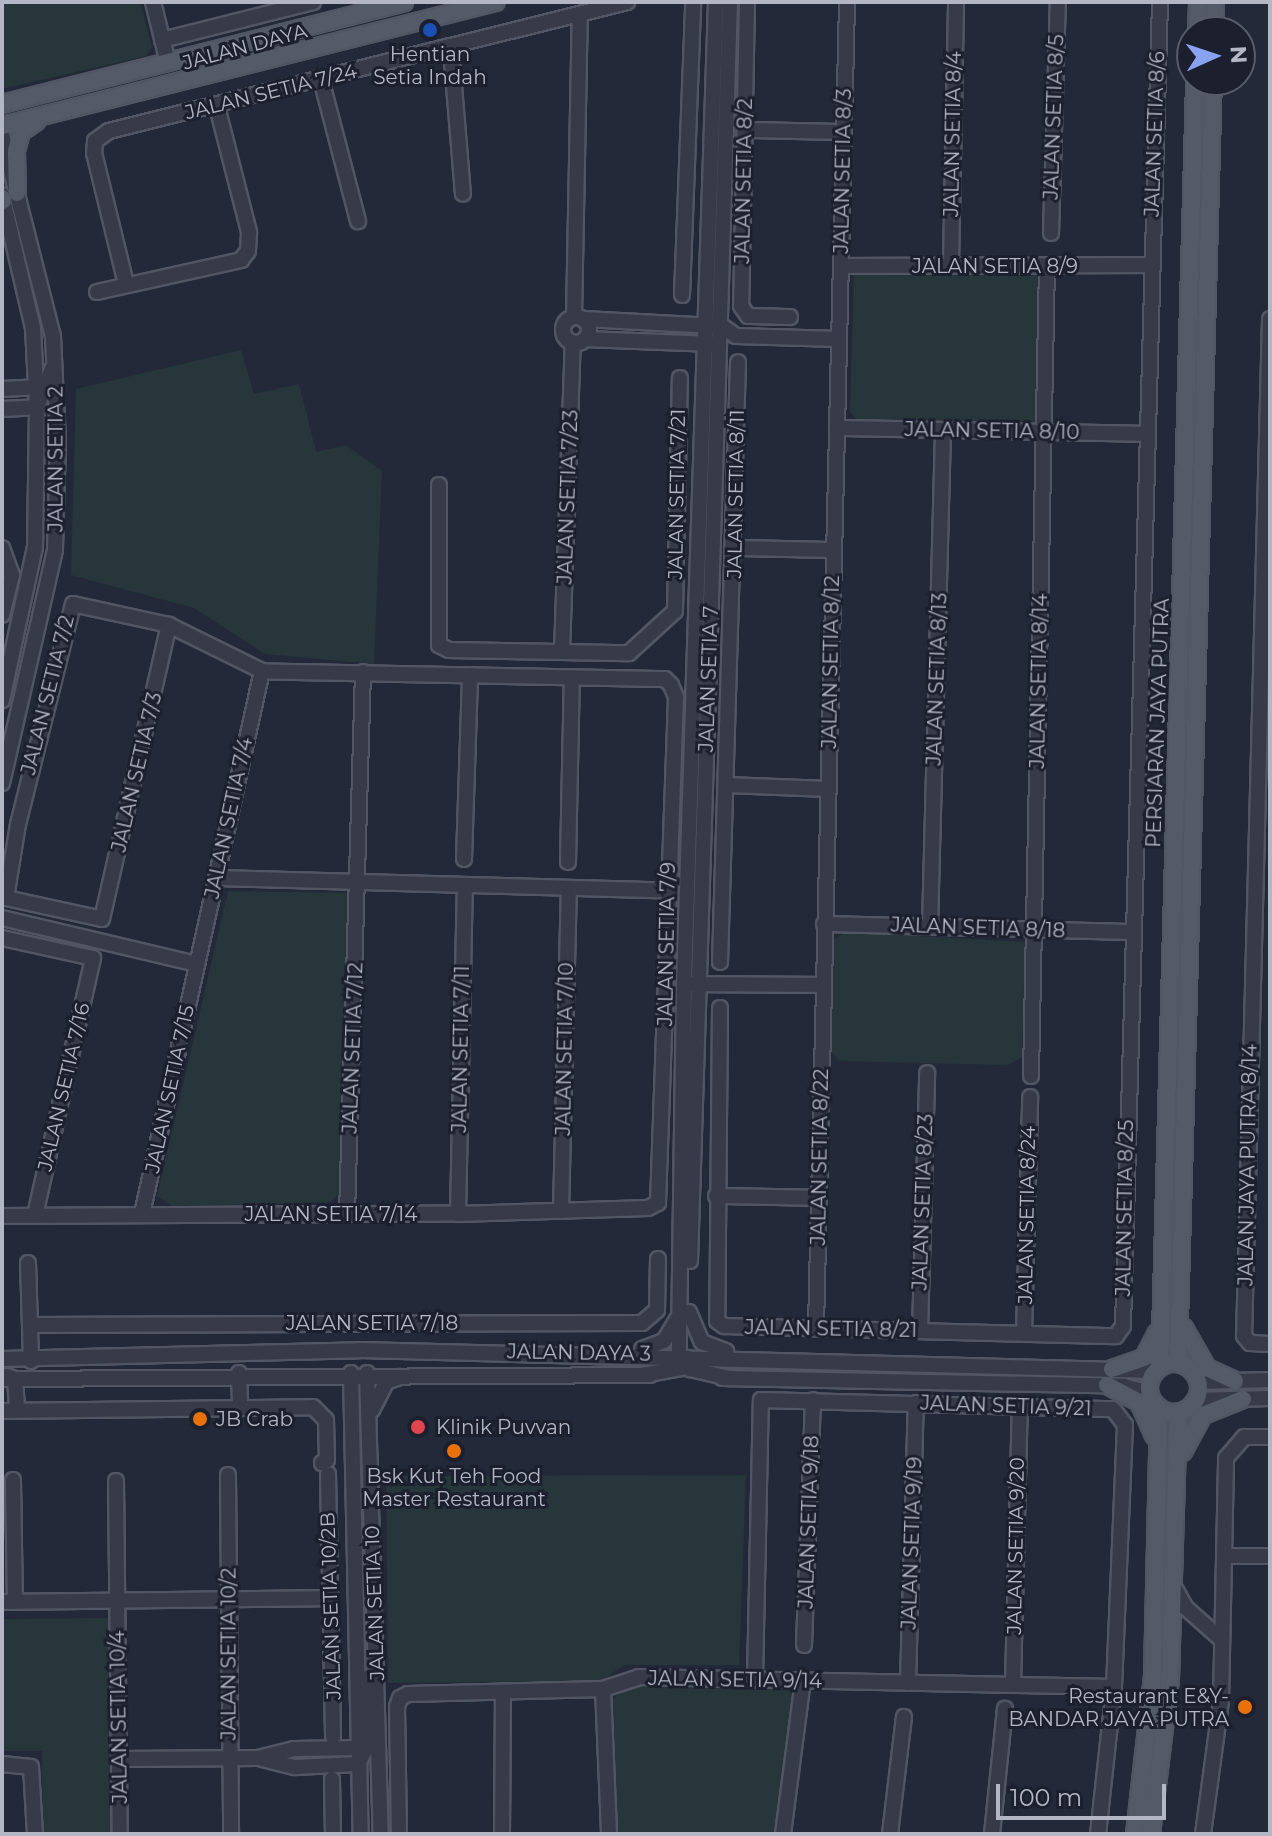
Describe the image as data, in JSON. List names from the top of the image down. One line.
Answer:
{"streets":{"main road":["JALAN DAYA","PERSIARAN JAYA PUTRA"],"street":["JALAN SETIA 7/24","JALAN SETIA 8/5","JALAN SETIA 8/4","JALAN SETIA 8/6","JALAN SETIA 8/3","JALAN SETIA 8/2","JALAN SETIA 8/9","JALAN SETIA 8/10","JALAN SETIA 2","JALAN SETIA 7/21","JALAN SETIA 8/11","JALAN SETIA 7/23","JALAN SETIA 8/12","JALAN SETIA 7","JALAN SETIA 8/13","JALAN SETIA 8/14","JALAN SETIA 7/2","JALAN SETIA 7/3","JALAN SETIA 7/4","JALAN SETIA 8/18","JALAN SETIA 7/9","JALAN SETIA 7/12","JALAN SETIA 7/11","JALAN SETIA 7/10","JALAN SETIA 7/16","JALAN SETIA 7/15","JALAN SETIA 8/22","JALAN JAYA PUTRA 8/14","JALAN SETIA 8/23","JALAN SETIA 8/25","JALAN SETIA 7/14","JALAN SETIA 8/24","JALAN SETIA 7/18","JALAN SETIA 8/21","JALAN DAYA 3","JALAN SETIA 9/21","JALAN SETIA 9/18","JALAN SETIA 9/19","JALAN SETIA 9/20","JALAN SETIA 10","JALAN SETIA 10/2B","JALAN SETIA 10/2","JALAN SETIA 9/14","JALAN SETIA 10/4"]},"crossings":[["JALAN SETIA 8/4","JALAN SETIA 8/9"],["JALAN SETIA 8/6","JALAN SETIA 8/9"],["JALAN SETIA 8/6","JALAN SETIA 8/10"],["JALAN SETIA 8/6","JALAN SETIA 8/25"],["JALAN SETIA 8/3","JALAN SETIA 8/9"],["JALAN SETIA 8/3","JALAN SETIA 8/12"],["JALAN SETIA 8/9","JALAN SETIA 8/14"],["JALAN SETIA 8/10","JALAN SETIA 8/12"],["JALAN SETIA 8/10","JALAN SETIA 8/13"],["JALAN SETIA 8/10","JALAN SETIA 8/14"],["JALAN SETIA 8/10","JALAN SETIA 8/25"],["JALAN SETIA 7/21","JALAN SETIA 7/23"],["JALAN SETIA 8/12","JALAN SETIA 8/18"],["JALAN SETIA 8/12","JALAN SETIA 8/22"],["JALAN SETIA 7","JALAN DAYA 3"],["JALAN SETIA 8/13","JALAN SETIA 8/18"],["JALAN SETIA 8/14","JALAN SETIA 8/18"],["JALAN SETIA 7/2","JALAN SETIA 7/3"],["JALAN SETIA 7/2","JALAN SETIA 7/4"],["PERSIARAN JAYA PUTRA","JALAN DAYA 3"],["JALAN SETIA 7/4","JALAN SETIA 7/15"],["JALAN SETIA 8/18","JALAN SETIA 8/25"],["JALAN SETIA 7/9","JALAN SETIA 7/14"],["JALAN SETIA 7/12","JALAN SETIA 7/14"],["JALAN SETIA 7/11","JALAN SETIA 7/14"],["JALAN SETIA 7/10","JALAN SETIA 7/14"],["JALAN SETIA 7/16","JALAN SETIA 7/14"],["JALAN SETIA 7/15","JALAN SETIA 7/14"],["JALAN SETIA 8/22","JALAN SETIA 8/21"],["JALAN SETIA 8/23","JALAN SETIA 8/21"],["JALAN SETIA 8/25","JALAN SETIA 8/21"],["JALAN SETIA 8/24","JALAN SETIA 8/21"],["JALAN DAYA 3","JALAN SETIA 10"],["JALAN SETIA 9/21","JALAN SETIA 9/18"],["JALAN SETIA 9/21","JALAN SETIA 9/19"],["JALAN SETIA 9/21","JALAN SETIA 9/20"],["JALAN SETIA 9/21","JALAN SETIA 9/14"],["JALAN SETIA 9/19","JALAN SETIA 9/14"],["JALAN SETIA 9/20","JALAN SETIA 9/14"]],"places":["Hentian Setia Indah","JB Crab","Klinik Puvvan","Bsk Kut Teh Food Master Restaurant","Restaurant E&Y- BANDAR JAYA PUTRA"],"scale_bar":"100 m","north":"right"}
